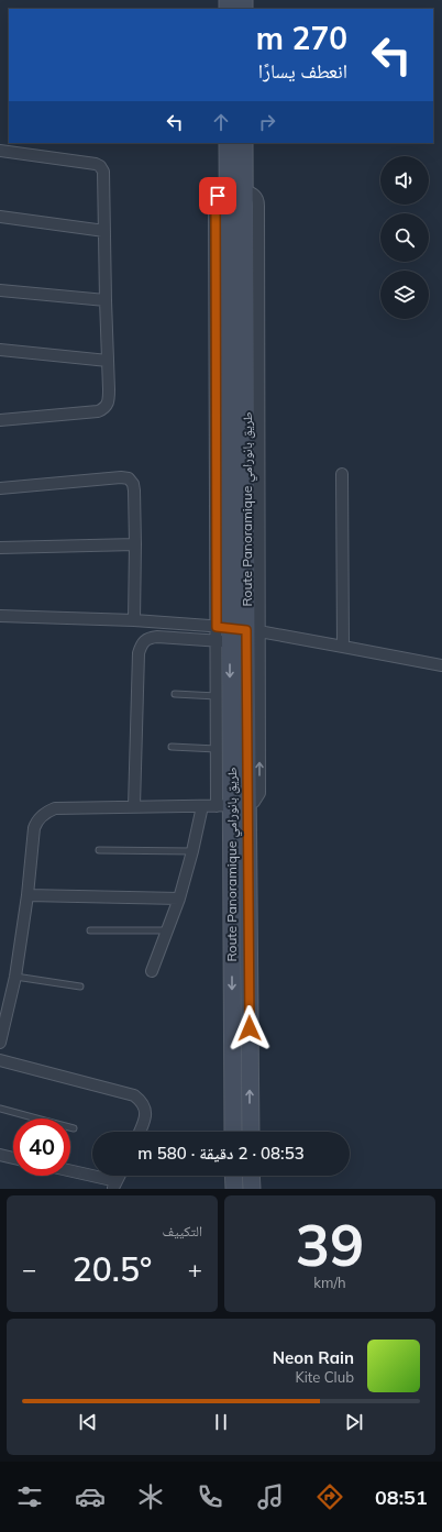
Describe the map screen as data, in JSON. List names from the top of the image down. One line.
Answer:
{"streets":{"street":["Route Panoramique طريق بانورامي"]},"page":{"turn":["270 m","انعطف يسارًا"],"limit":"40","trip":"08:53 · 2 دقيقة · 580 m","tile":[["39","km/h"],"التكييف"],"heat":["−","20.5°","+"],"song":["Neon Rain","Kite Club"],"tabs":"08:51"}}
